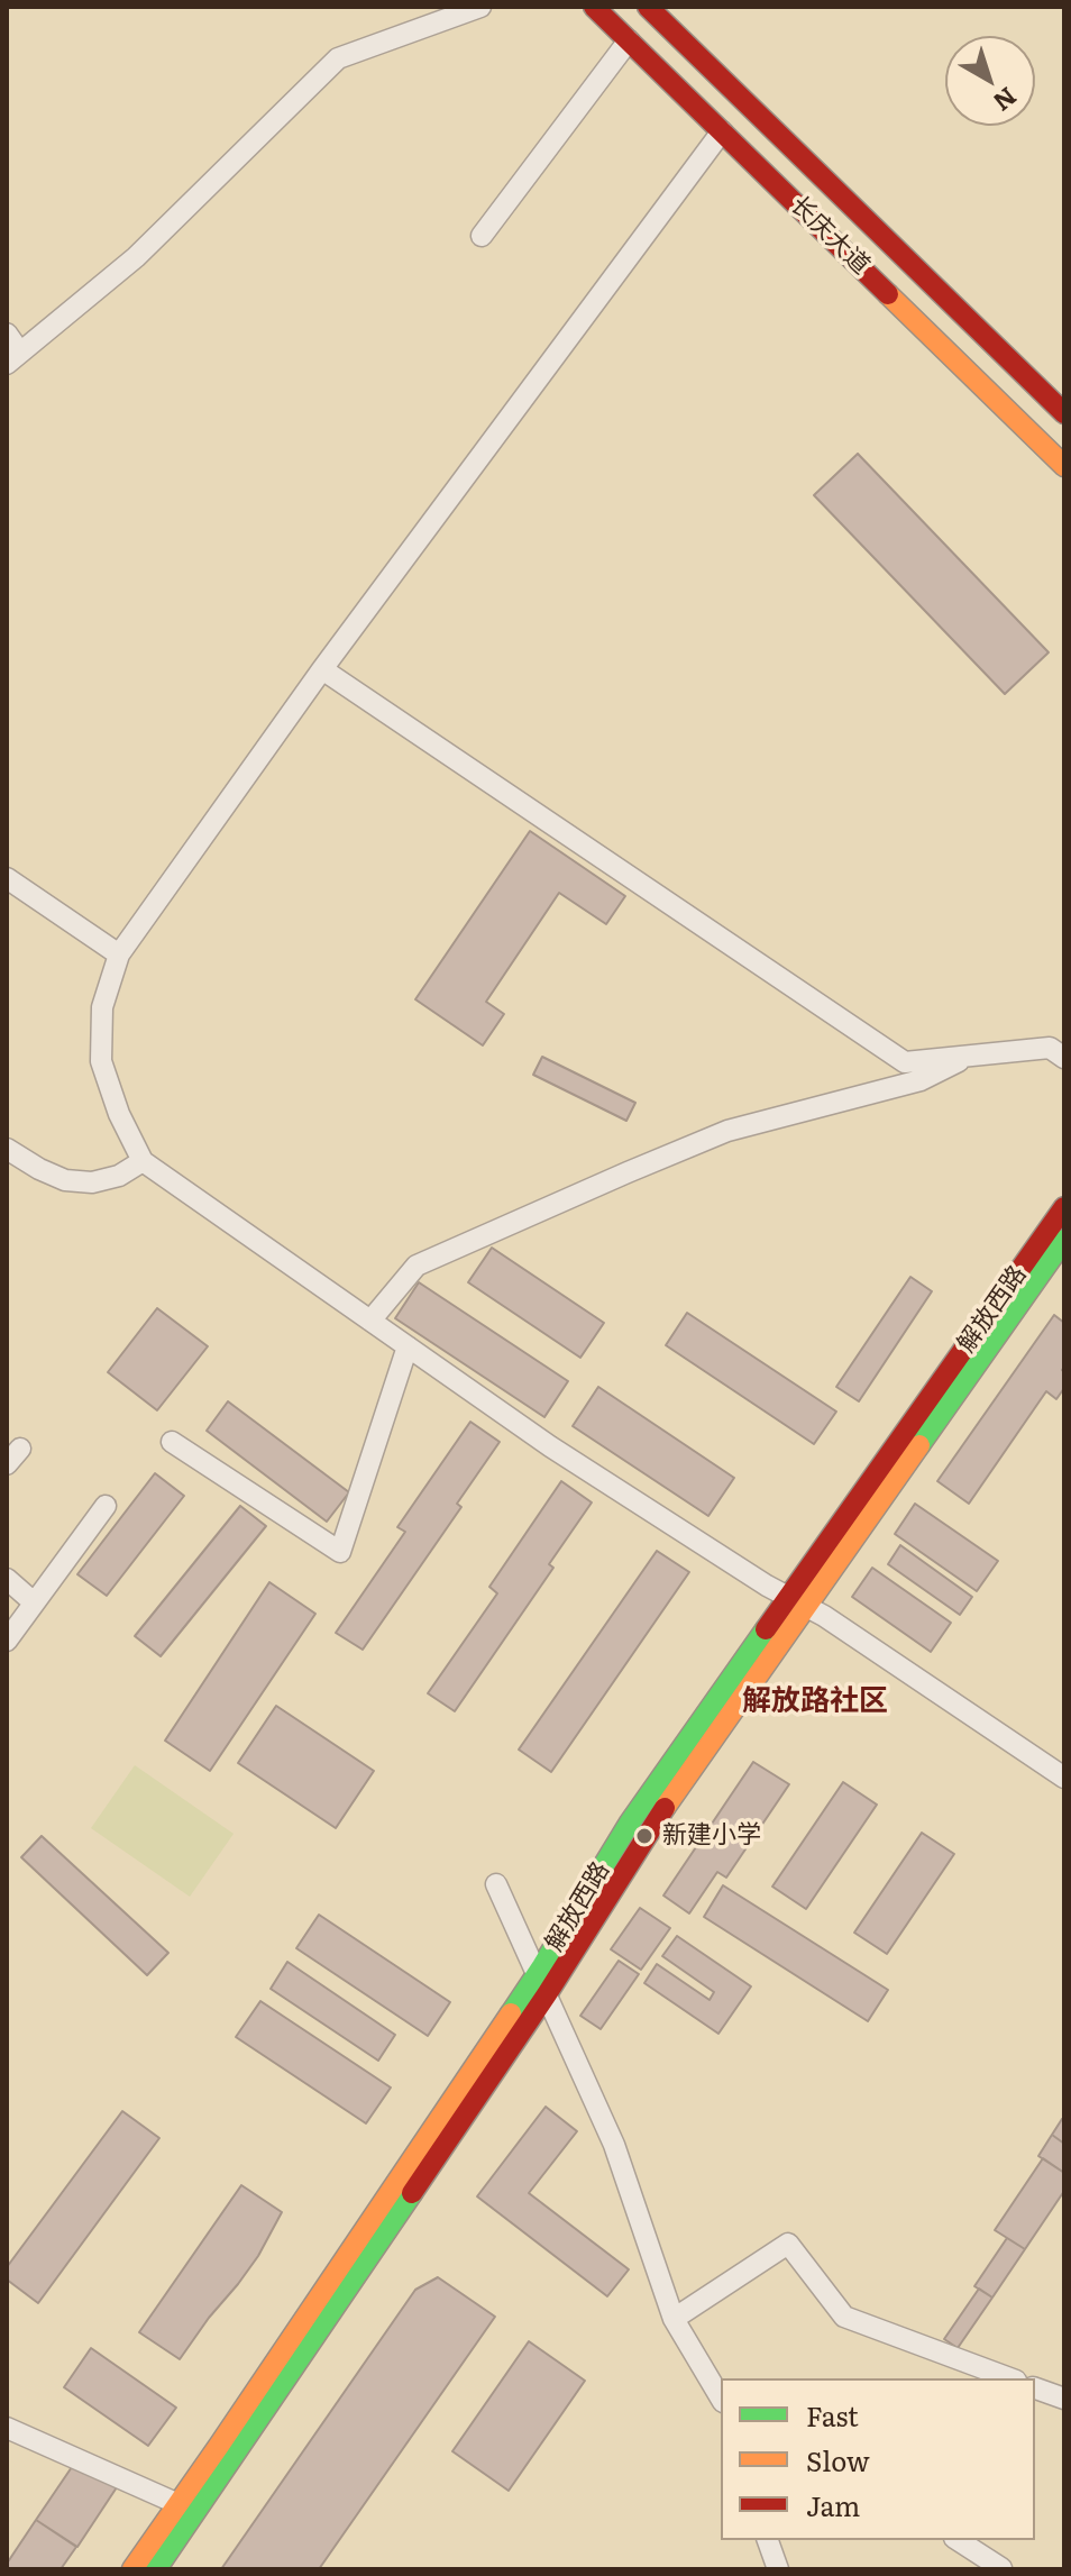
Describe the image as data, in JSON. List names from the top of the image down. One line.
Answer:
{"streets":{"street":["长庆大道","解放西路"]},"districts":["解放路社区"],"places":["新建小学"],"legend":["Fast","Slow","Jam"],"north":"bottom right"}
